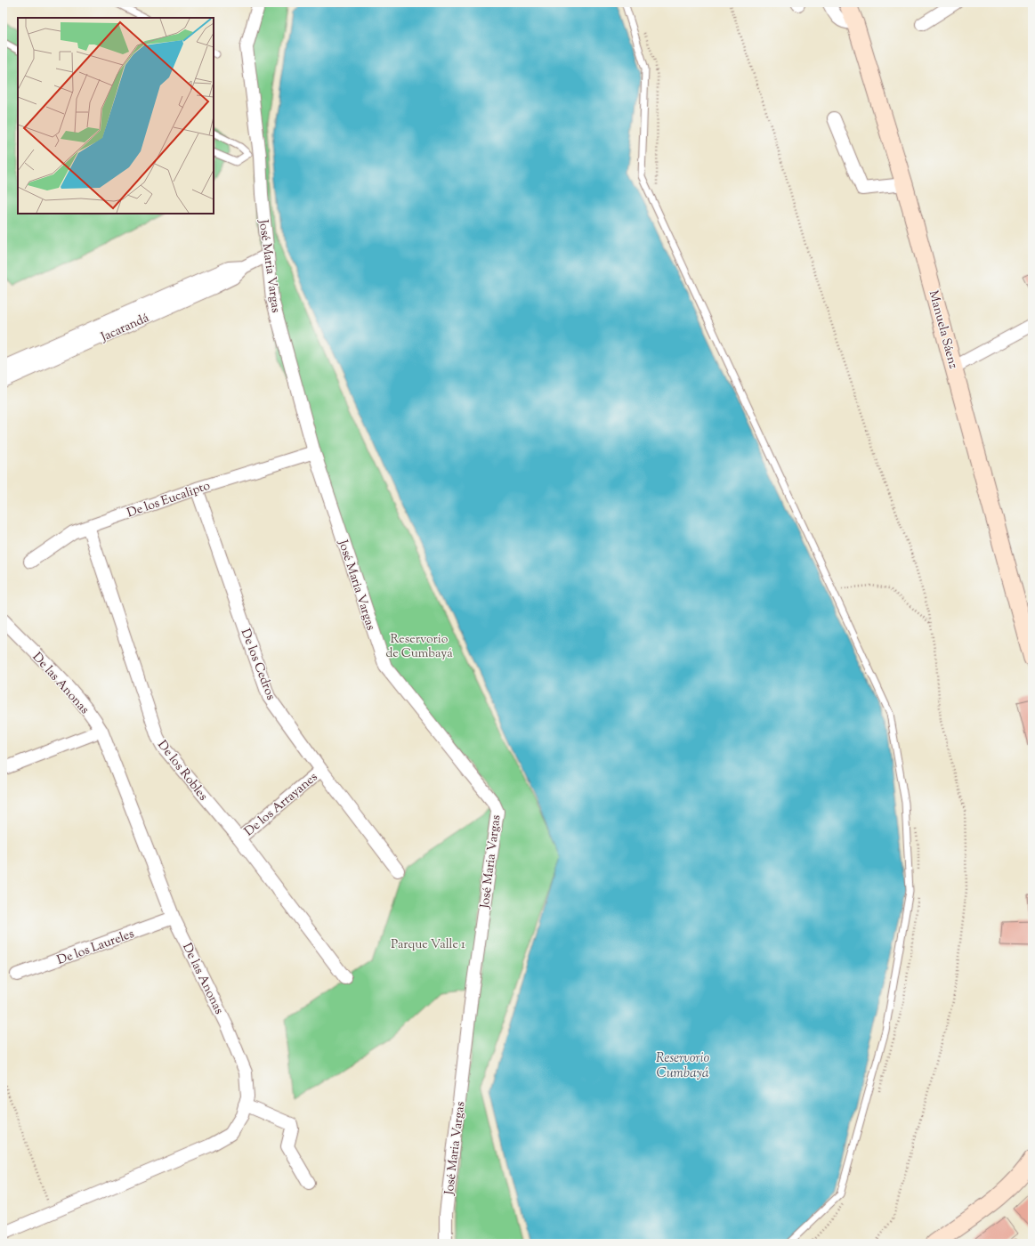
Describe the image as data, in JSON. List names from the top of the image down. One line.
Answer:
{"streets":{"street":["José Maria Vargas","Jacarandá","Manuela Sáenz","De los Eucalipto","De los Cedros","De las Anonas","De los Robles","De los Arrayanes","De los Laureles"]},"crossings":[["José Maria Vargas","Jacarandá"],["José Maria Vargas","De los Eucalipto"],["De los Eucalipto","De los Cedros"],["De los Eucalipto","De los Robles"],["De los Cedros","De los Arrayanes"],["De las Anonas","De los Laureles"],["De los Robles","De los Arrayanes"]],"water":["Reservorio Cumbayá"],"parks":["Reservorio de Cumbayá","Parque Valle 1"]}
